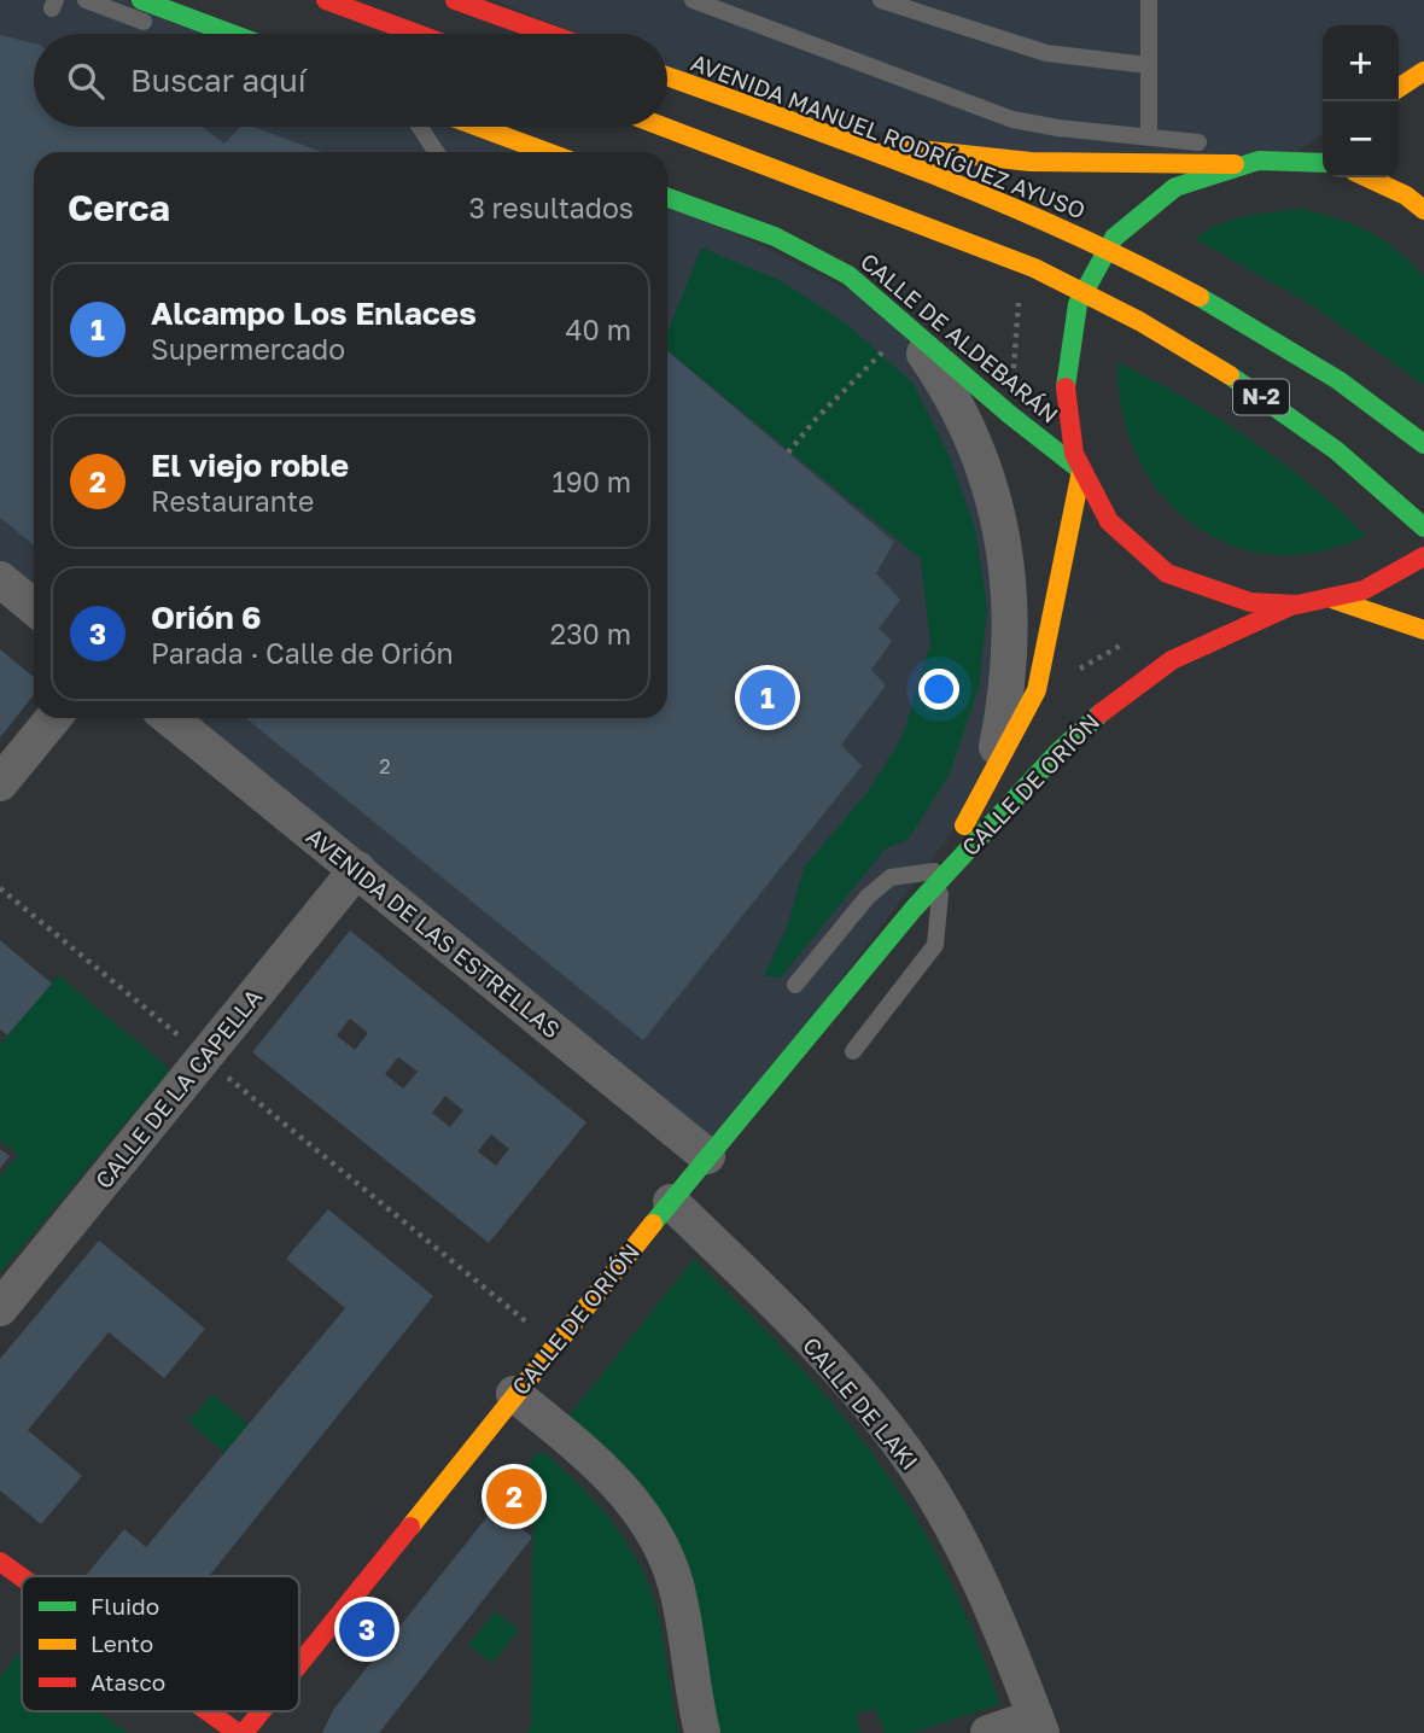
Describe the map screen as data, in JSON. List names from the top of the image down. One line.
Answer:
{"streets":{"main road":["AVENIDA MANUEL RODRÍGUEZ AYUSO","CALLE DE ALDEBARÁN","N-2","CALLE DE ORIÓN"],"street":["AVENIDA DE LAS ESTRELLAS","CALLE DE LA CAPELLA","CALLE DE LAKI"]},"crossings":[["CALLE DE ALDEBARÁN","CALLE DE ORIÓN"],["CALLE DE ORIÓN","AVENIDA DE LAS ESTRELLAS"],["CALLE DE ORIÓN","CALLE DE LAKI"],["AVENIDA DE LAS ESTRELLAS","CALLE DE LA CAPELLA"]],"house_numbers":["2"],"legend":["Fluido","Lento","Atasco"],"page":{"map_buttons":["+","−"],"search":"Buscar aquí","heading":["Cerca","3 resultados"],"list":[{"mark":"1","name":"Alcampo Los Enlaces","note":"Supermercado","value":"40 m"},{"mark":"2","name":"El viejo roble","note":"Restaurante","value":"190 m"},{"mark":"3","name":"Orión 6","note":"Parada · Calle de Orión","value":"230 m"}],"pins":["1","2","3"]}}
